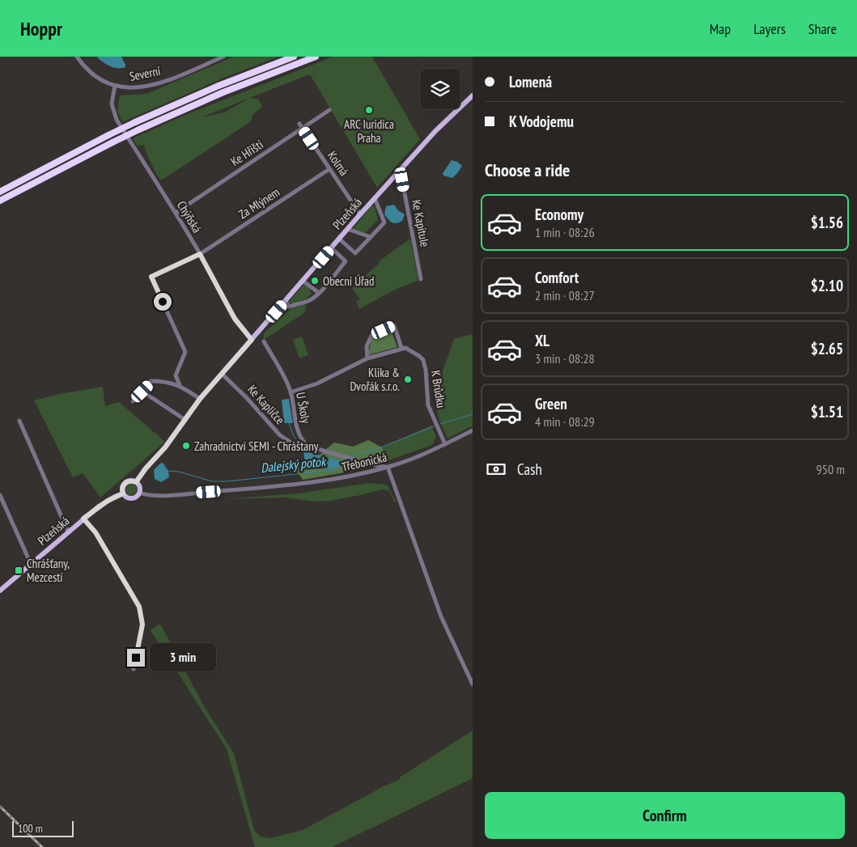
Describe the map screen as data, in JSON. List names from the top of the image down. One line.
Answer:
{"streets":{"main road":["Plzeňská"],"street":["Severní","Ke Hřišti","Kolmá","Za Mlýnem","Chýňská","Ke Kapitule","K Brůdku","Ke Kapličce","U Školy","Třebonická"]},"crossings":[["Severní","Chýňská"],["Ke Hřišti","Kolmá"],["Ke Hřišti","Chýňská"],["Kolmá","Za Mlýnem"],["Kolmá","Plzeňská"],["Za Mlýnem","Chýňská"],["Plzeňská","Chýňská"],["Plzeňská","Ke Kapitule"],["Plzeňská","Ke Kapličce"],["Plzeňská","Třebonická"],["K Brůdku","Třebonická"],["U Školy","Třebonická"]],"water":["Dalejský potok"],"places":{"other":["ARC Iuridica Praha","Obecní Úřad","Klika & Dvořák s.r.o.","Zahradnictví SEMI - Chráštany"],"transit":["Chrášťany, Mezcestí"]},"scale_bar":"100 m","page":{"header":"Hoppr","nav":["Map","Layers","Share"],"banner":["Lomená","K Vodojemu"],"heading":"Choose a ride","list":[{"name":"Economy","note":"1 min · 08:26","value":"$1.56"},{"name":"Comfort","note":"2 min · 08:27","value":"$2.10"},{"name":"XL","note":"3 min · 08:28","value":"$2.65"},{"name":"Green","note":"4 min · 08:29","value":"$1.51"}],"pay":["Cash","950 m"],"bubble":"3 min","buttons":"Confirm","scale":"100 m"}}
